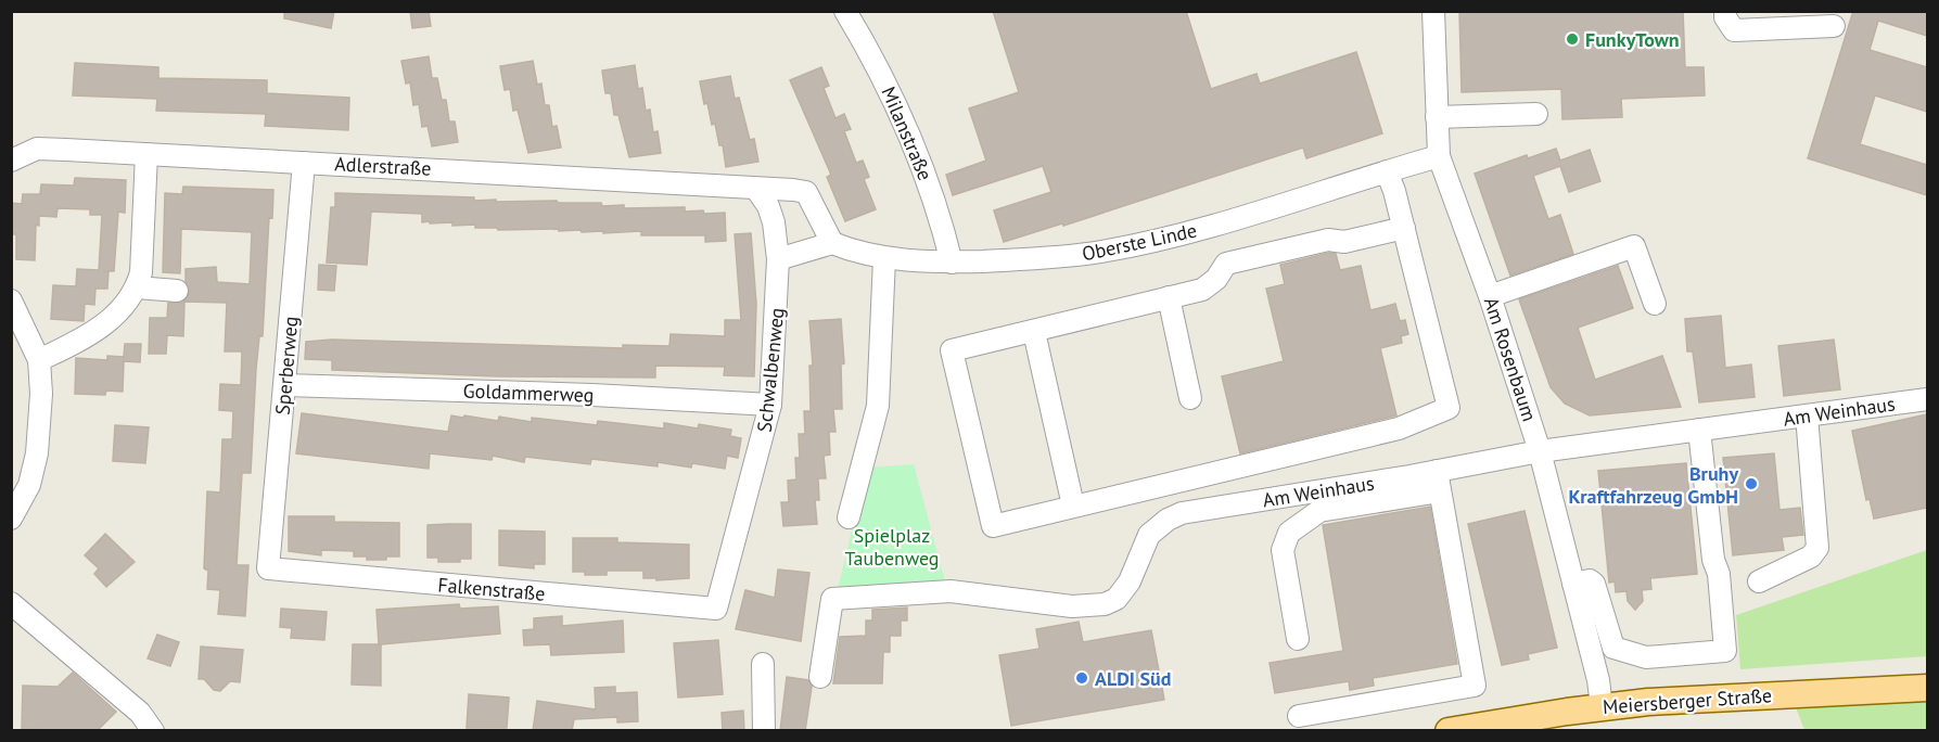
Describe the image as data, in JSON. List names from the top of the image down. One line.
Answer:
{"streets":{"main road":["Meiersberger Straße"],"street":["Milanstraße","Adlerstraße","Oberste Linde","Am Rosenbaum","Sperberweg","Schwalbenweg","Goldammerweg","Am Weinhaus","Falkenstraße"]},"crossings":[["Milanstraße","Oberste Linde"],["Adlerstraße","Oberste Linde"],["Adlerstraße","Sperberweg"],["Oberste Linde","Am Rosenbaum"],["Am Rosenbaum","Am Weinhaus"],["Am Rosenbaum","Meiersberger Straße"],["Sperberweg","Goldammerweg"],["Sperberweg","Falkenstraße"],["Schwalbenweg","Goldammerweg"],["Schwalbenweg","Falkenstraße"]],"parks":["Spielplaz Taubenweg"],"places":["FunkyTown","Bruhy Kraftfahrzeug GmbH","ALDI Süd"]}
